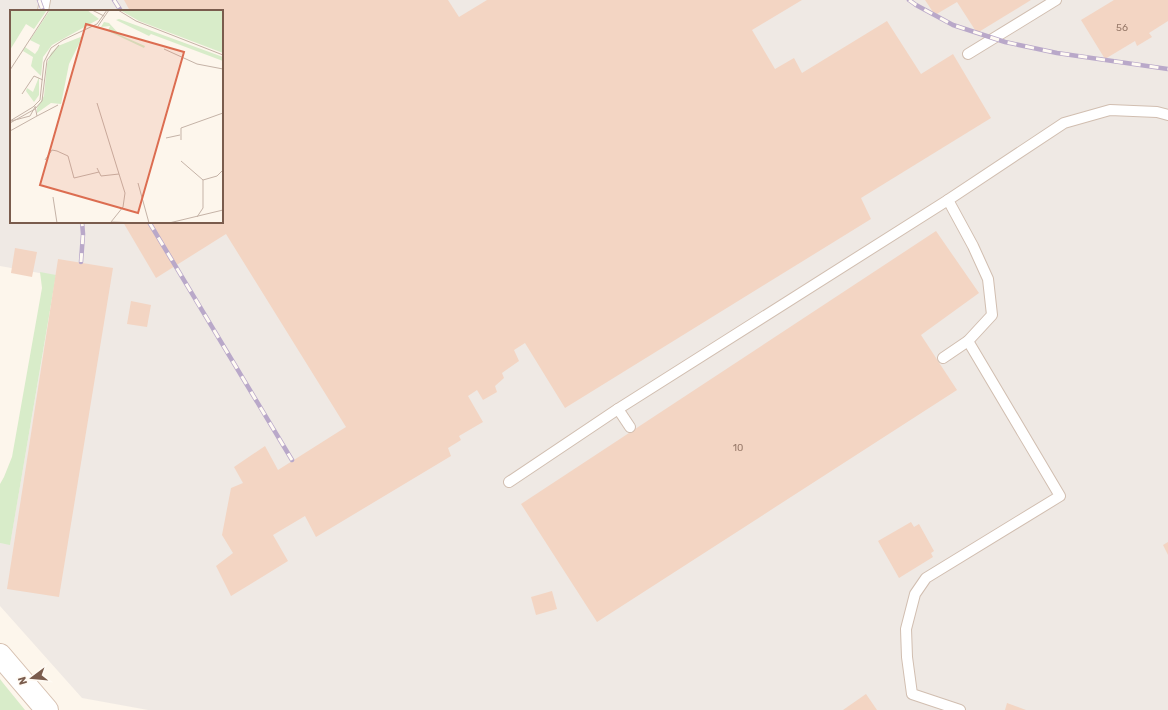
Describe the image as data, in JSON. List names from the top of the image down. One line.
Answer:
{"house_numbers":["56","10"],"north":"left"}
